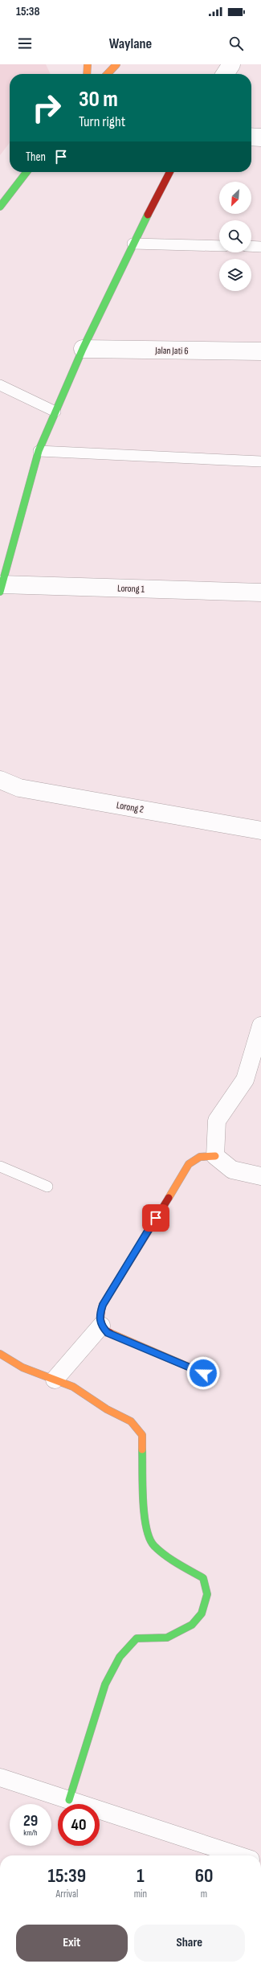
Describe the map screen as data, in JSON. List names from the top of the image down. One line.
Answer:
{"streets":{"street":["Jalan Jati 6","Lorong 1","Lorong 2"]},"north":"bottom left","page":{"status":"15:38","header":"Waylane","turn":["30 m","Turn right"],"then":"Then","speed":"29 km/h","limit":"40","eta":["15:39","Arrival","1","min","60","m"],"buttons":["Exit","Share"]}}
